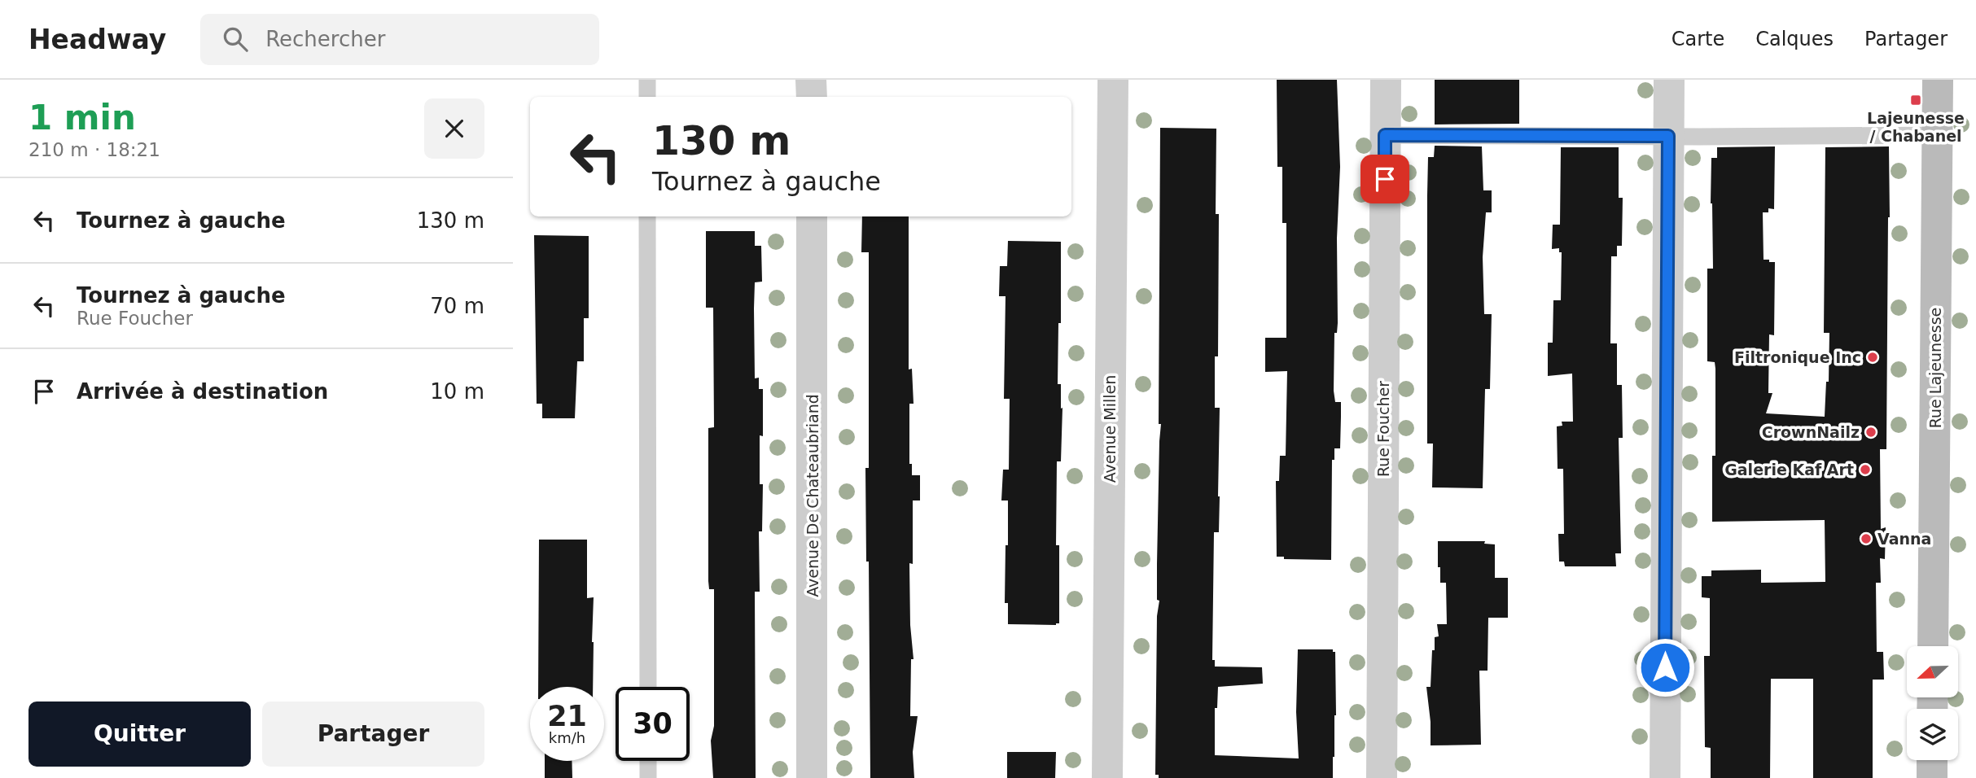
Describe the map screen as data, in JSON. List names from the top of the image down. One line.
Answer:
{"streets":{"main road":["Rue Lajeunesse"],"street":["Avenue Millen","Rue Foucher","Avenue De Chateaubriand"]},"places":{"transit":["Lajeunesse / Chabanel"],"other":["Filtronique Inc","CrownNailz","Galerie Kaf Art","Vanna"]},"north":"left","page":{"header":"Headway","search":"Rechercher","nav":["Carte","Calques","Partager"],"heading":["1 min","210 m · 18:21"],"turn":["130 m","Tournez à gauche"],"list":[{"name":"Tournez à gauche","value":"130 m"},{"name":"Tournez à gauche","note":"Rue Foucher","value":"70 m"},{"name":"Arrivée à destination","value":"10 m"}],"speed":"21 km/h","limit":"30","buttons":["Quitter","Partager"]}}
